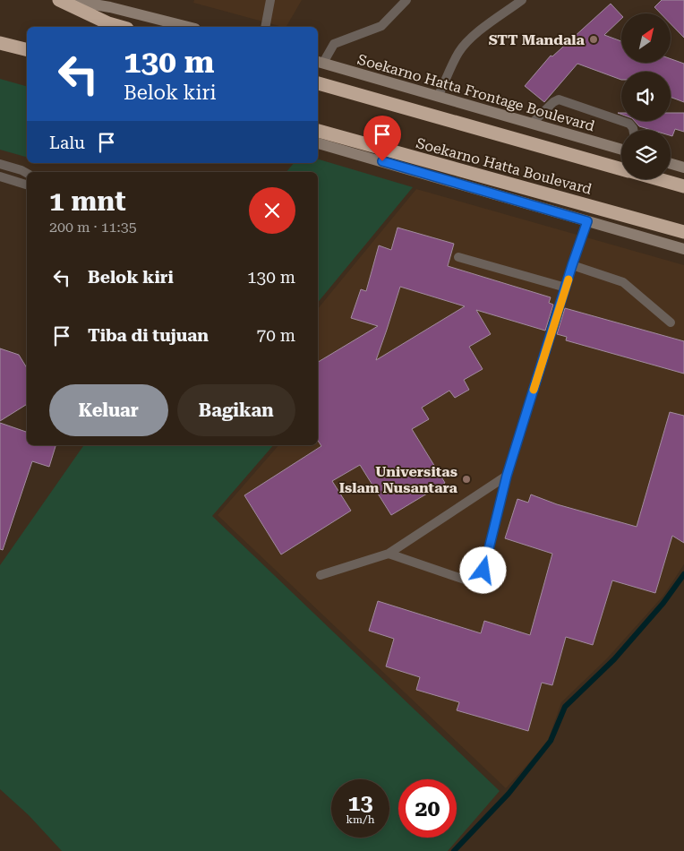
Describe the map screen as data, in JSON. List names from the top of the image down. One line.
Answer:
{"streets":{"highway":["Soekarno Hatta Boulevard"],"main road":["Soekarno Hatta Frontage Boulevard"]},"places":["STT Mandala","Universitas Islam Nusantara"],"north":"top right","page":{"turn":["130 m","Belok kiri"],"then":"Lalu","heading":["1 mnt","200 m · 11:35"],"list":[{"name":"Belok kiri","value":"130 m"},{"name":"Tiba di tujuan","value":"70 m"}],"buttons":["Keluar","Bagikan"],"speed":"13 km/h","limit":"20"}}
